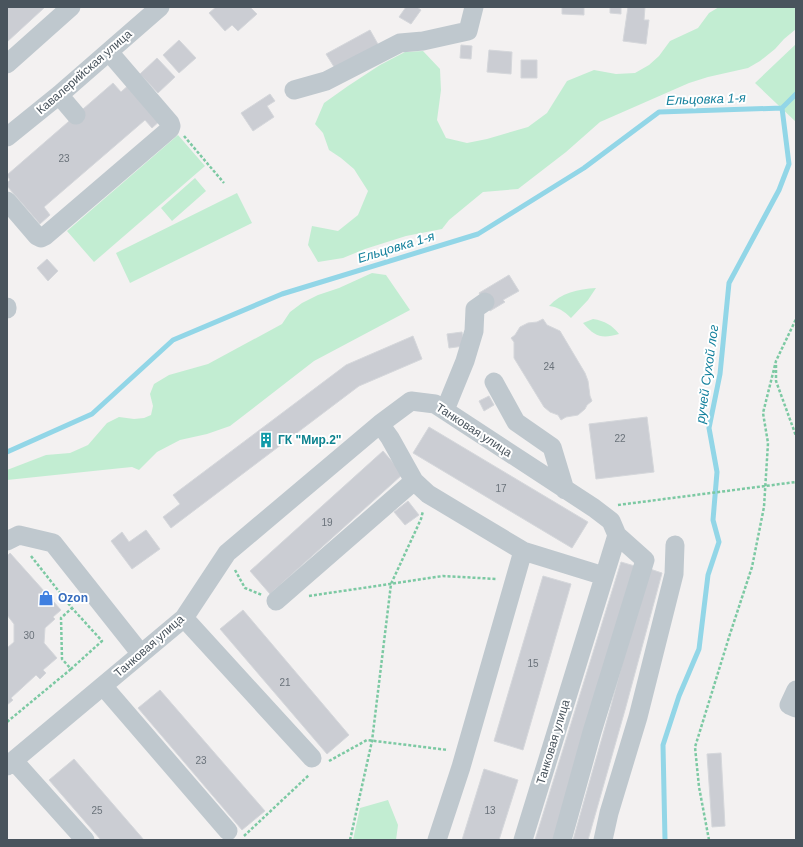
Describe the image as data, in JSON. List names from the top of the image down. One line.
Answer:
{"streets":{"street":["Кавалерийская улица","Танковая улица"]},"water":["Ельцовка 1-я","ручей Сухой лог"],"places":{"building":["ГК \"Мир.2\""],"shop":["Ozon"]},"house_numbers":["23","24","22","17","19","30","15","21","23","25","13"]}
